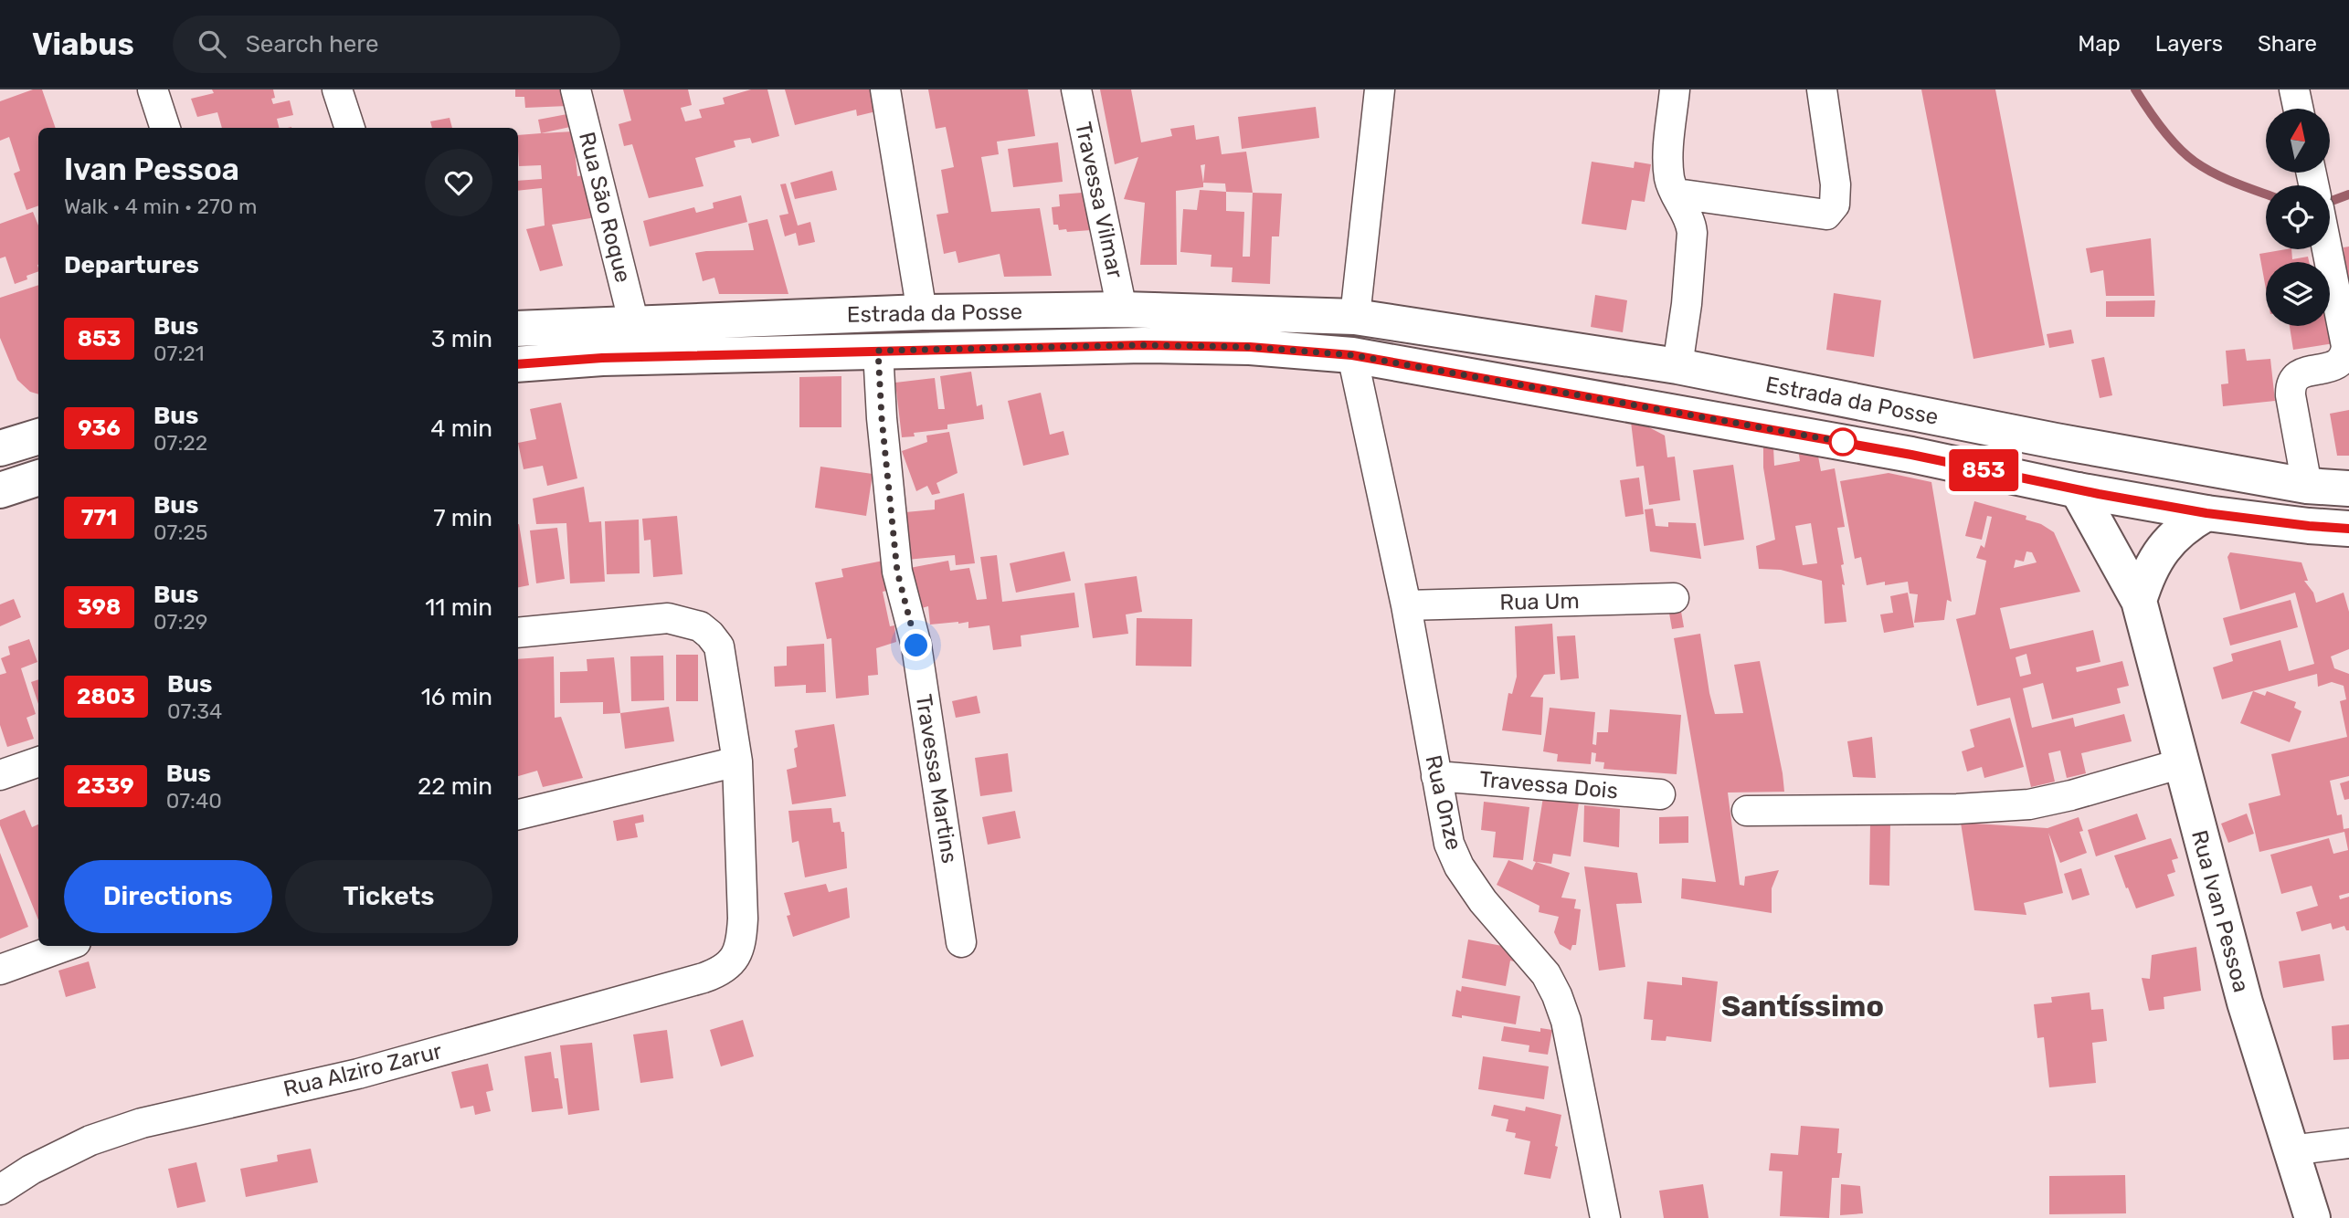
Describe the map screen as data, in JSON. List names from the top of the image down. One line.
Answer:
{"streets":{"main road":["Estrada da Posse","Rua Ivan Pessoa"],"street":["Travessa Vilmar","Rua São Roque","Rua Um","Travessa Martins","Travessa Dois","Rua Onze","Rua Alziro Zarur"]},"crossings":[["Travessa Vilmar","Estrada da Posse"],["Rua São Roque","Estrada da Posse"],["Estrada da Posse","Travessa Martins"],["Estrada da Posse","Rua Onze"],["Estrada da Posse","Rua Ivan Pessoa"],["Rua Um","Rua Onze"],["Travessa Dois","Rua Onze"]],"districts":["Santíssimo"],"lines":["bus line 853"],"north":"top","page":{"header":"Viabus","search":"Search here","nav":["Map","Layers","Share"],"on_map":"853","heading":[["Ivan Pessoa","Walk · 4 min · 270 m"],"Departures"],"list":[{"mark":"853","name":"Bus","note":"07:21","value":"3 min"},{"mark":"936","name":"Bus","note":"07:22","value":"4 min"},{"mark":"771","name":"Bus","note":"07:25","value":"7 min"},{"mark":"398","name":"Bus","note":"07:29","value":"11 min"},{"mark":"2803","name":"Bus","note":"07:34","value":"16 min"},{"mark":"2339","name":"Bus","note":"07:40","value":"22 min"}],"buttons":["Directions","Tickets"]}}
